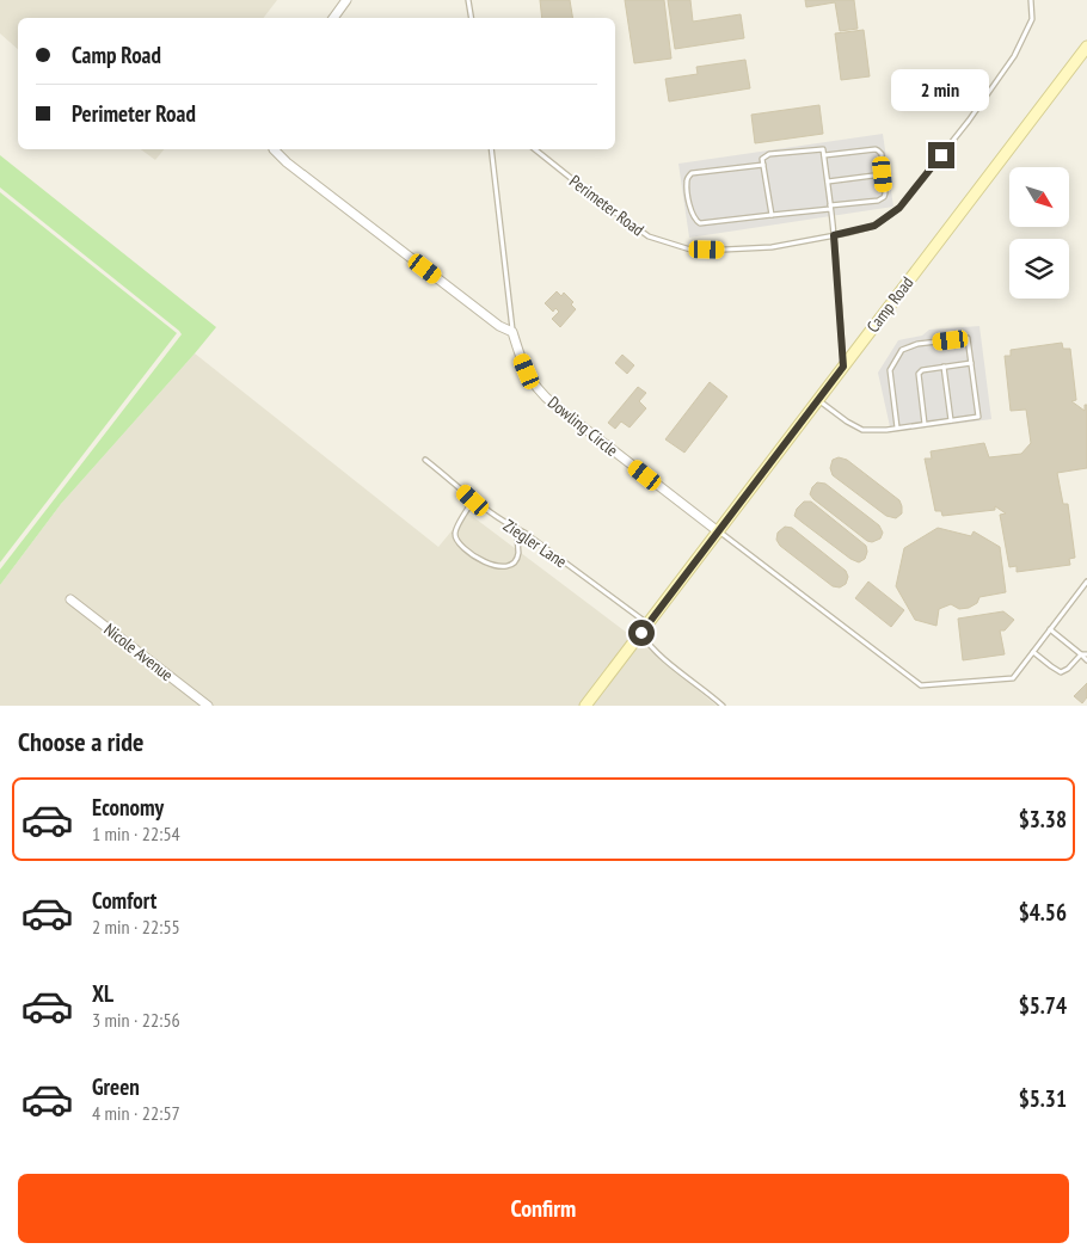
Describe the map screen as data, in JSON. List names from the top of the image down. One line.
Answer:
{"streets":{"street":["Camp Road","Dowling Circle","Nicole Avenue"],"lane":["Perimeter Road","Ziegler Lane"]},"crossings":[["Camp Road","Dowling Circle"],["Camp Road","Ziegler Lane"]],"north":"bottom right","page":{"banner":["Camp Road","Perimeter Road"],"bubble":"2 min","heading":"Choose a ride","list":[{"name":"Economy","note":"1 min · 22:54","value":"$3.38"},{"name":"Comfort","note":"2 min · 22:55","value":"$4.56"},{"name":"XL","note":"3 min · 22:56","value":"$5.74"},{"name":"Green","note":"4 min · 22:57","value":"$5.31"}],"buttons":"Confirm"}}
